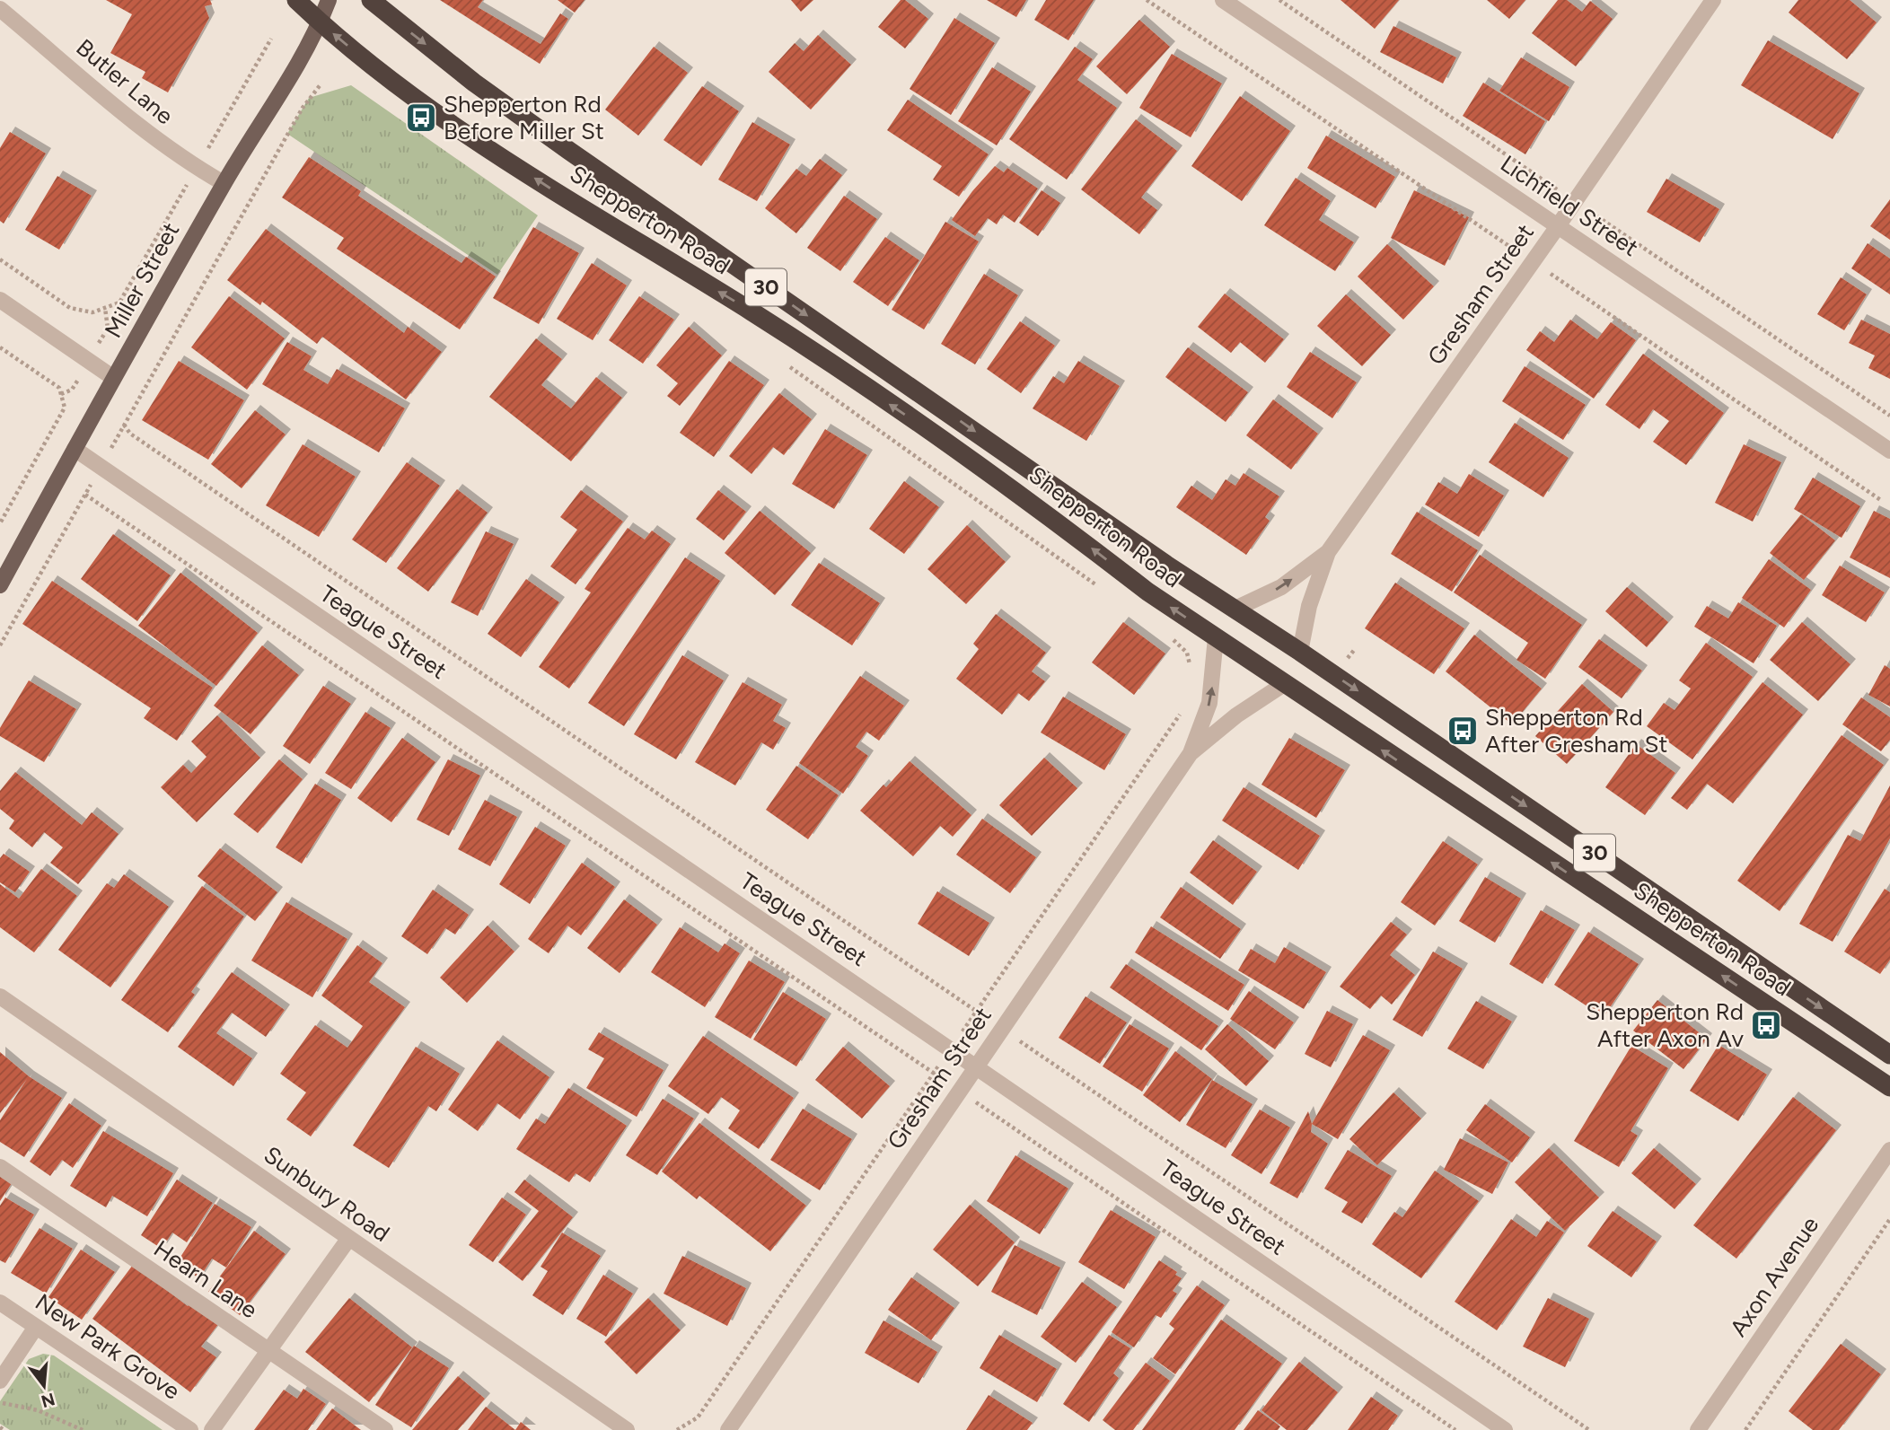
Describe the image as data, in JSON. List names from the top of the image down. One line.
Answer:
{"streets":{"highway":["Shepperton Road","30"],"main road":["Miller Street"],"street":["Butler Lane","Lichfield Street","Gresham Street","Teague Street","Sunbury Road","Axon Avenue","Hearn Lane","New Park Grove"]},"crossings":[["Butler Lane","Miller Street"],["Lichfield Street","Gresham Street"],["Shepperton Road","Miller Street"],["Shepperton Road","Gresham Street"],["Miller Street","Teague Street"],["Gresham Street","Teague Street"]],"places":{"bus stop":["Shepperton Rd Before Miller St","Shepperton Rd After Gresham St","Shepperton Rd After Axon Av"]},"north":"bottom"}
